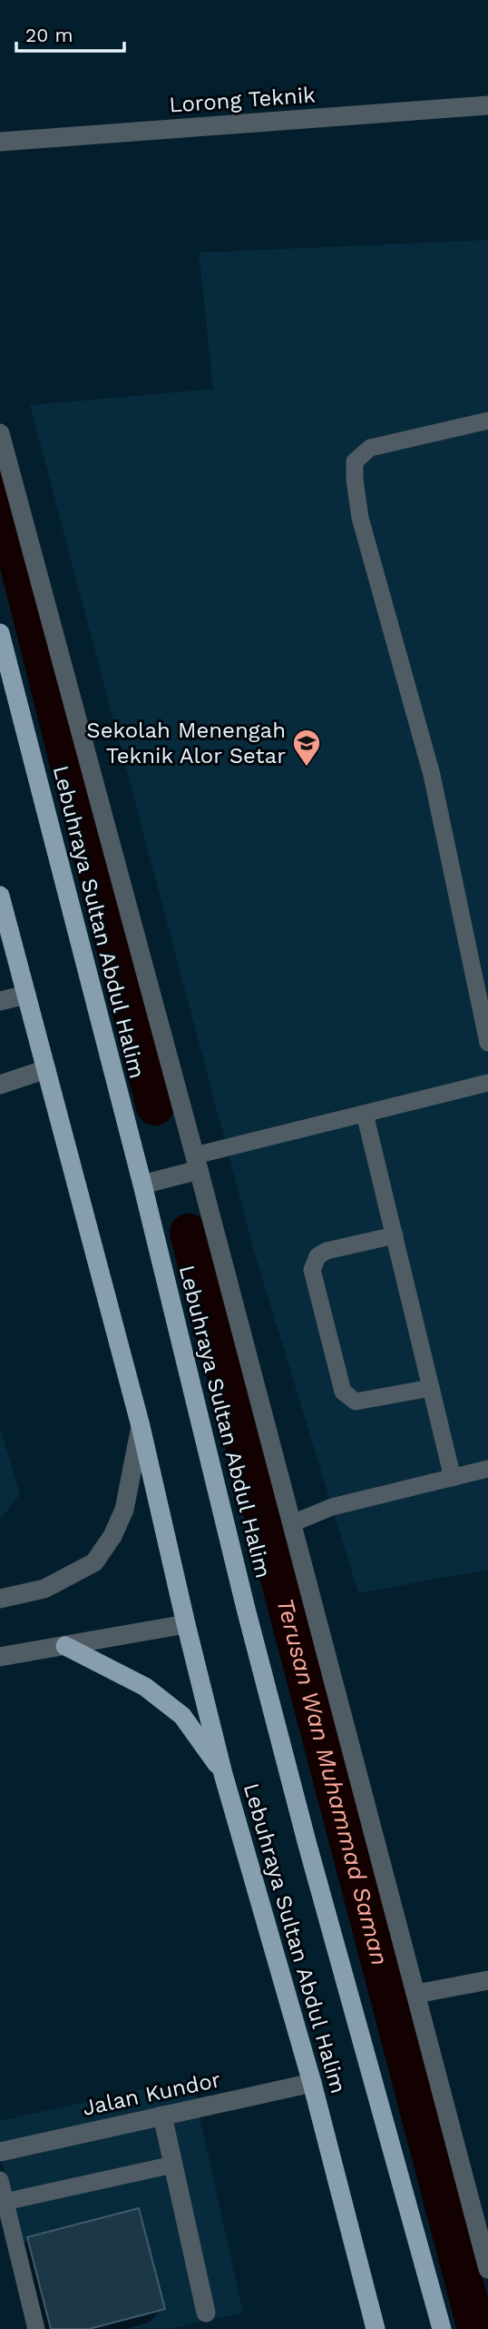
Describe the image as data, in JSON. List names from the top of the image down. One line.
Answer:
{"streets":{"main road":["Lebuhraya Sultan Abdul Halim"],"street":["Lorong Teknik","Jalan Kundor"]},"crossings":[["Lebuhraya Sultan Abdul Halim","Jalan Kundor"]],"water":["Terusan Wan Muhammad Saman"],"places":{"school or university":["Sekolah Menengah Teknik Alor Setar"]},"scale_bar":"20 m"}
